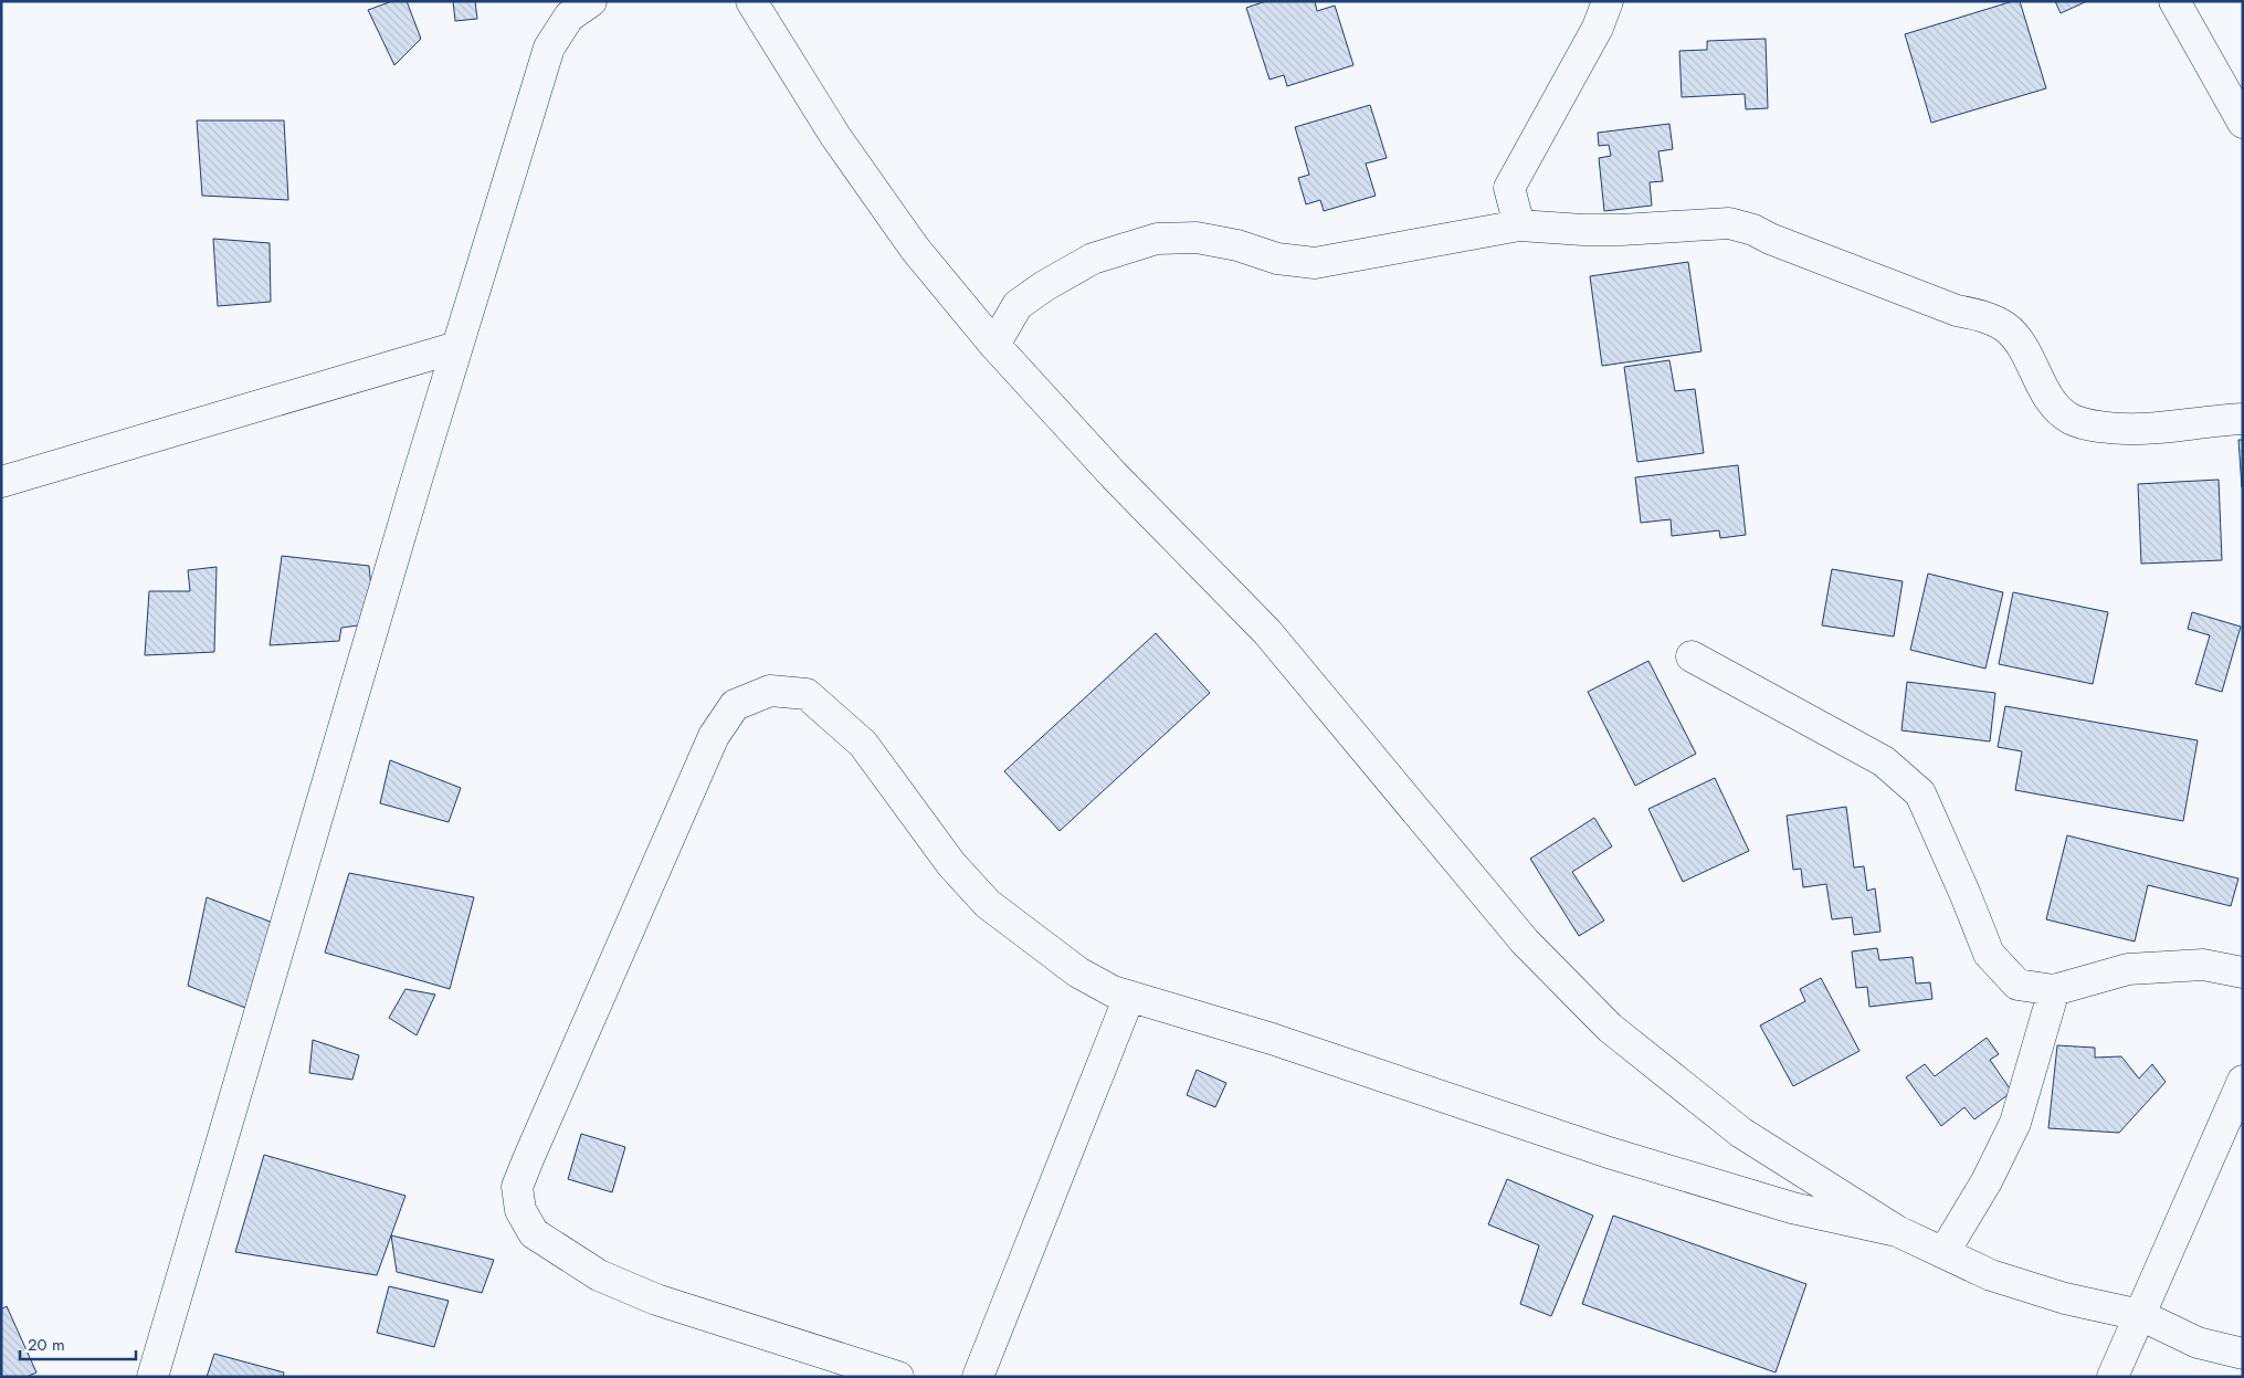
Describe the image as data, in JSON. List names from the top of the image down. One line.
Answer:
{"scale_bar":"20 m"}
